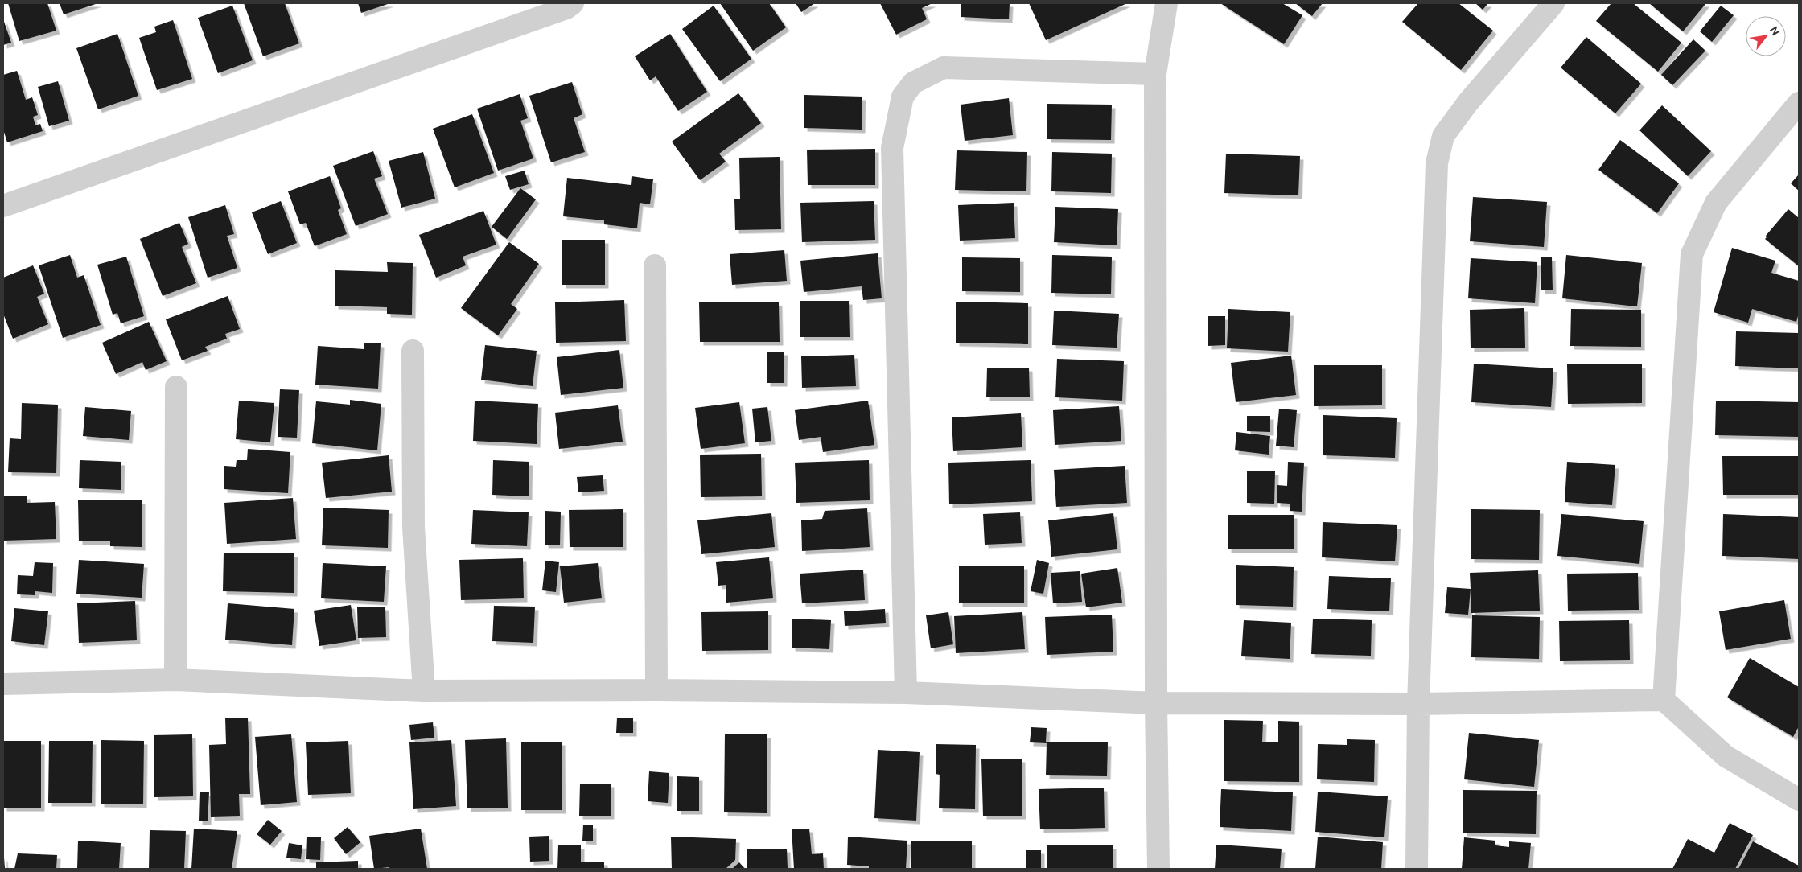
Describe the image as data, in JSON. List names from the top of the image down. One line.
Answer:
{"north":"top right"}
